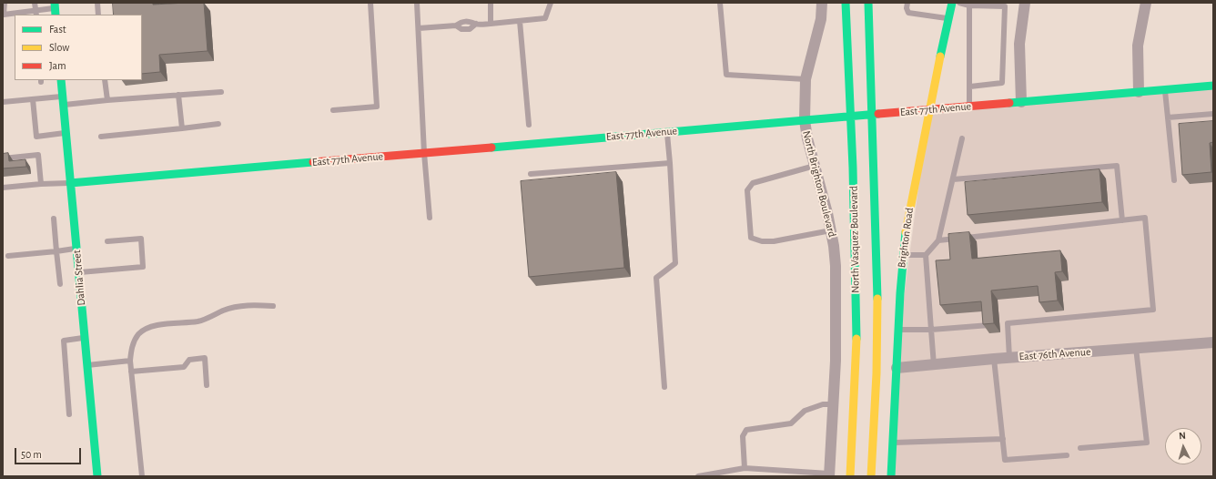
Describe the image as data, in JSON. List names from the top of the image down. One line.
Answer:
{"streets":{"main road":["East 77th Avenue","Brighton Road","North Vasquez Boulevard","Dahlia Street"],"street":["North Brighton Boulevard","East 76th Avenue"]},"crossings":[["East 77th Avenue","North Brighton Boulevard"],["East 77th Avenue","Brighton Road"],["East 77th Avenue","North Vasquez Boulevard"],["East 77th Avenue","Dahlia Street"],["Brighton Road","East 76th Avenue"]],"legend":["Fast","Slow","Jam"],"scale_bar":"50 m","north":"top"}
